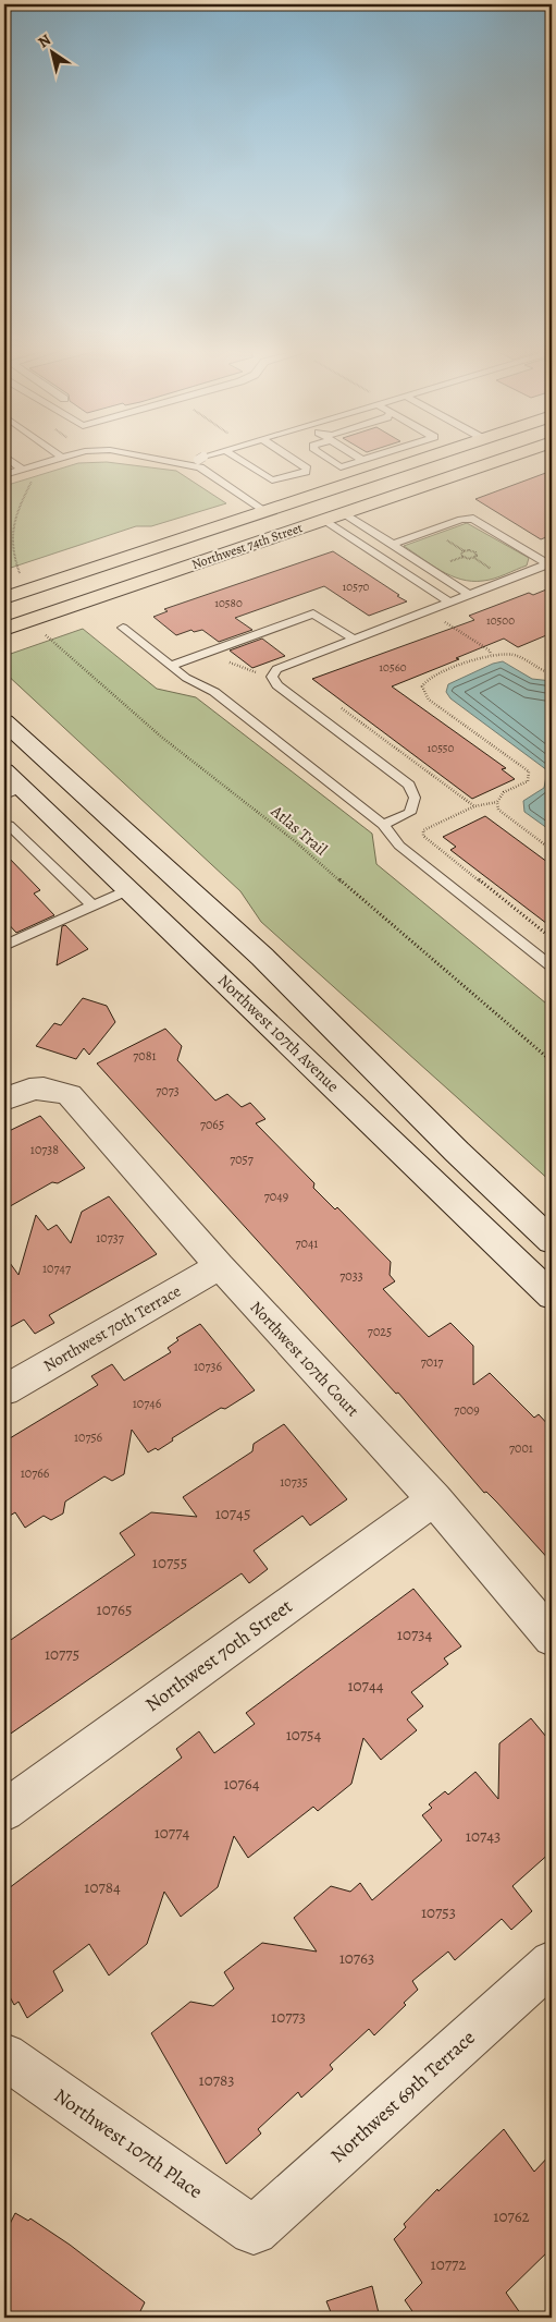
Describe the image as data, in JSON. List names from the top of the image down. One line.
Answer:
{"streets":{"main road":["Northwest 74th Street","Northwest 107th Avenue","Northwest 70th Terrace","Northwest 107th Court","Northwest 70th Street","Northwest 69th Terrace","Northwest 107th Place"],"path":["Atlas Trail"]},"crossings":[["Northwest 74th Street","Atlas Trail"],["Northwest 70th Terrace","Northwest 107th Court"],["Northwest 107th Court","Northwest 70th Street"],["Northwest 69th Terrace","Northwest 107th Place"]],"house_numbers":["10570","10580","10500","10560","10550","7081","7073","7065","10738","7057","7049","10737","7041","10747","7033","7025","7017","10736","10746","7009","10756","7001","10766","10735","10745","10755","10765","10734","10775","10744","10754","10764","10774","10743","10784","10753","10763","10773","10783","10762","10772"],"north":"top left"}
